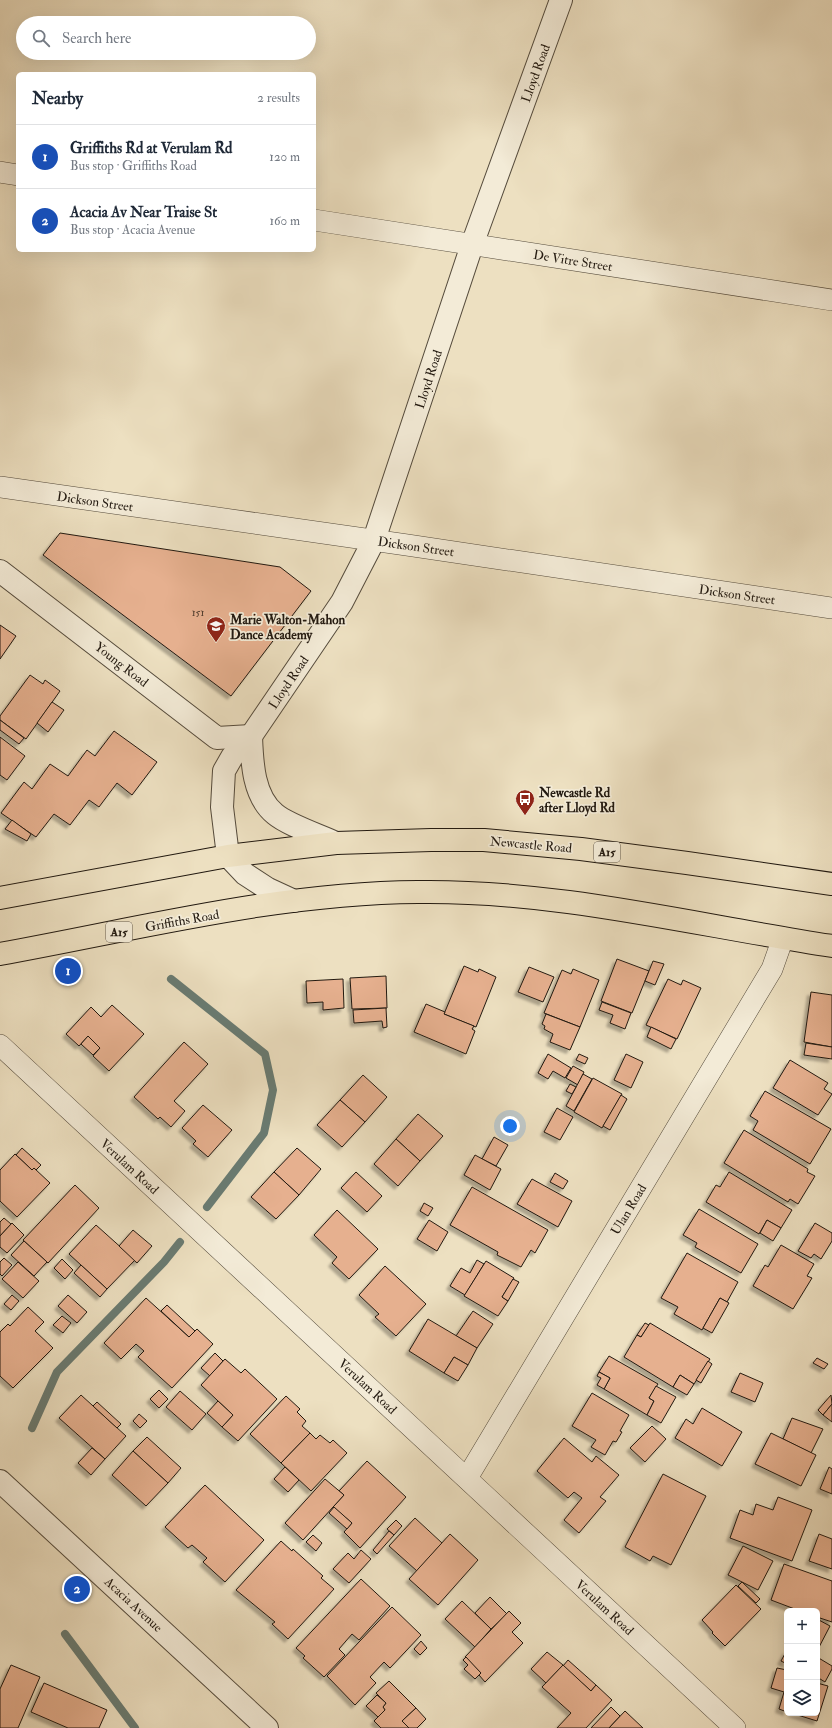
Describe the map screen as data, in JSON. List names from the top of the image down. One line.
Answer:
{"streets":{"highway":["Newcastle Road","A15","Griffiths Road"],"street":["Lloyd Road","De Vitre Street","Dickson Street","Young Road","Verulam Road","Ulan Road","Acacia Avenue"]},"crossings":[["Lloyd Road","De Vitre Street"],["Lloyd Road","Dickson Street"],["Lloyd Road","Young Road"],["Lloyd Road","Newcastle Road"],["Lloyd Road","A15"],["Newcastle Road","A15"],["A15","Griffiths Road"],["A15","Ulan Road"],["Verulam Road","Ulan Road"]],"places":{"school or university":["Marie Walton-Mahon Dance Academy"],"bus stop":["Newcastle Rd after Lloyd Rd"]},"house_numbers":["151"],"page":{"search":"Search here","heading":["Nearby","2 results"],"list":[{"mark":"1","name":"Griffiths Rd at Verulam Rd","note":"Bus stop · Griffiths Road","value":"120 m"},{"mark":"2","name":"Acacia Av Near Traise St","note":"Bus stop · Acacia Avenue","value":"160 m"}],"pins":["1","2"],"map_buttons":["+","−"]}}
